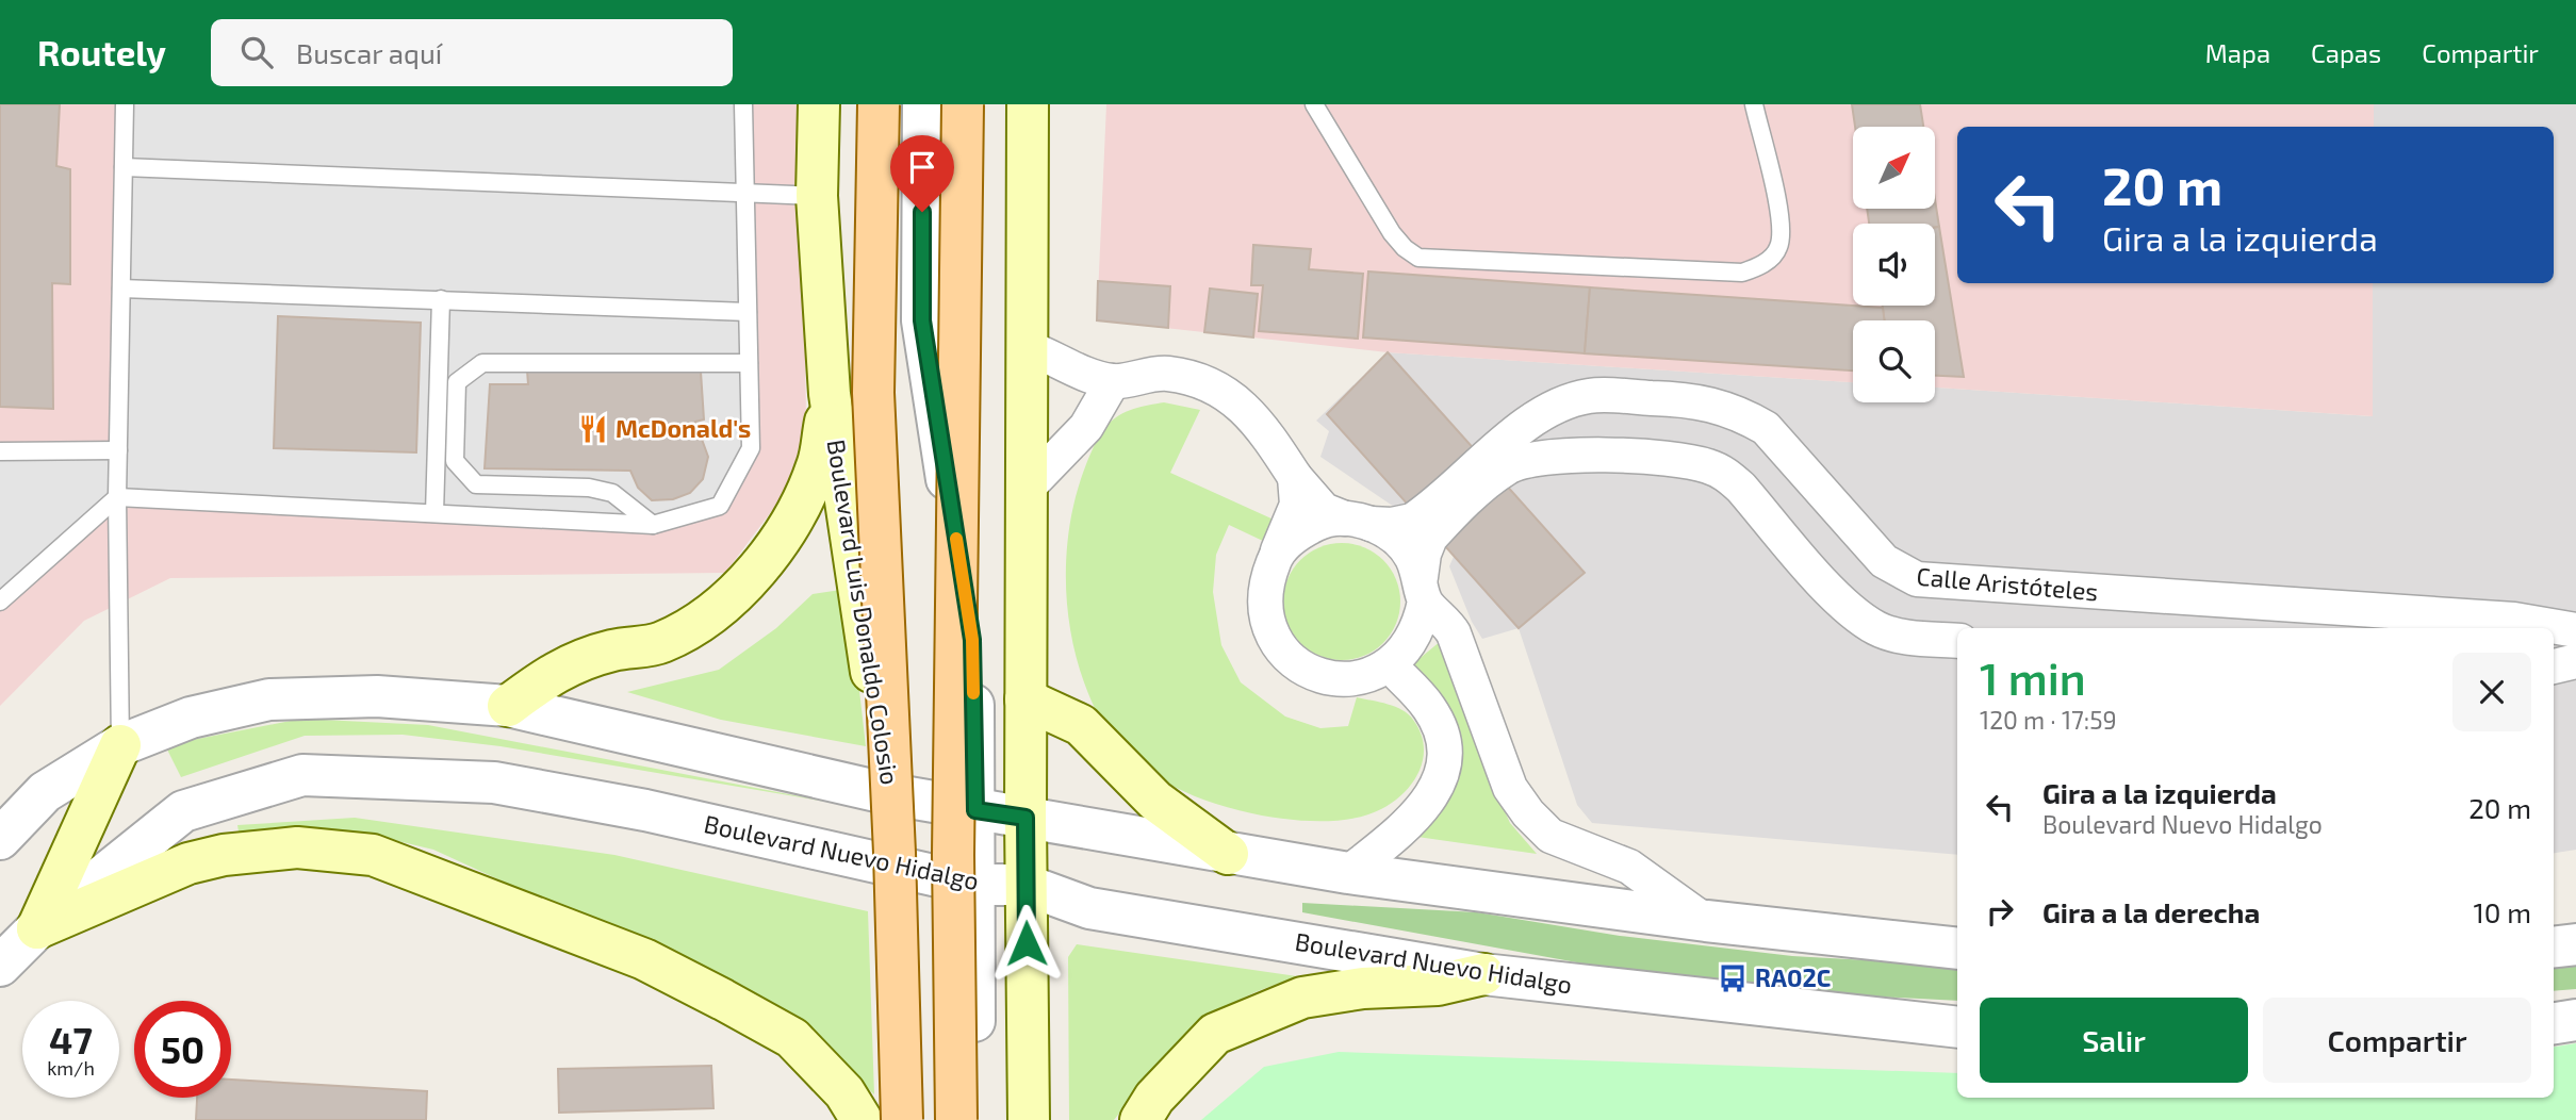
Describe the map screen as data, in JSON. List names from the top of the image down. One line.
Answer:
{"streets":{"main road":["Boulevard Luis Donaldo Colosio"],"street":["Calle Aristóteles","Boulevard Nuevo Hidalgo"]},"crossings":[["Boulevard Luis Donaldo Colosio","Boulevard Nuevo Hidalgo"]],"places":{"restaurant":["McDonald's"],"bus stop":["RA02C"]},"north":"top right","page":{"header":"Routely","search":"Buscar aquí","nav":["Mapa","Capas","Compartir"],"turn":["20 m","Gira a la izquierda"],"heading":["1 min","120 m · 17:59"],"list":[{"name":"Gira a la izquierda","note":"Boulevard Nuevo Hidalgo","value":"20 m"},{"name":"Gira a la derecha","value":"10 m"}],"buttons":["Salir","Compartir"],"speed":"47 km/h","limit":"50"}}
